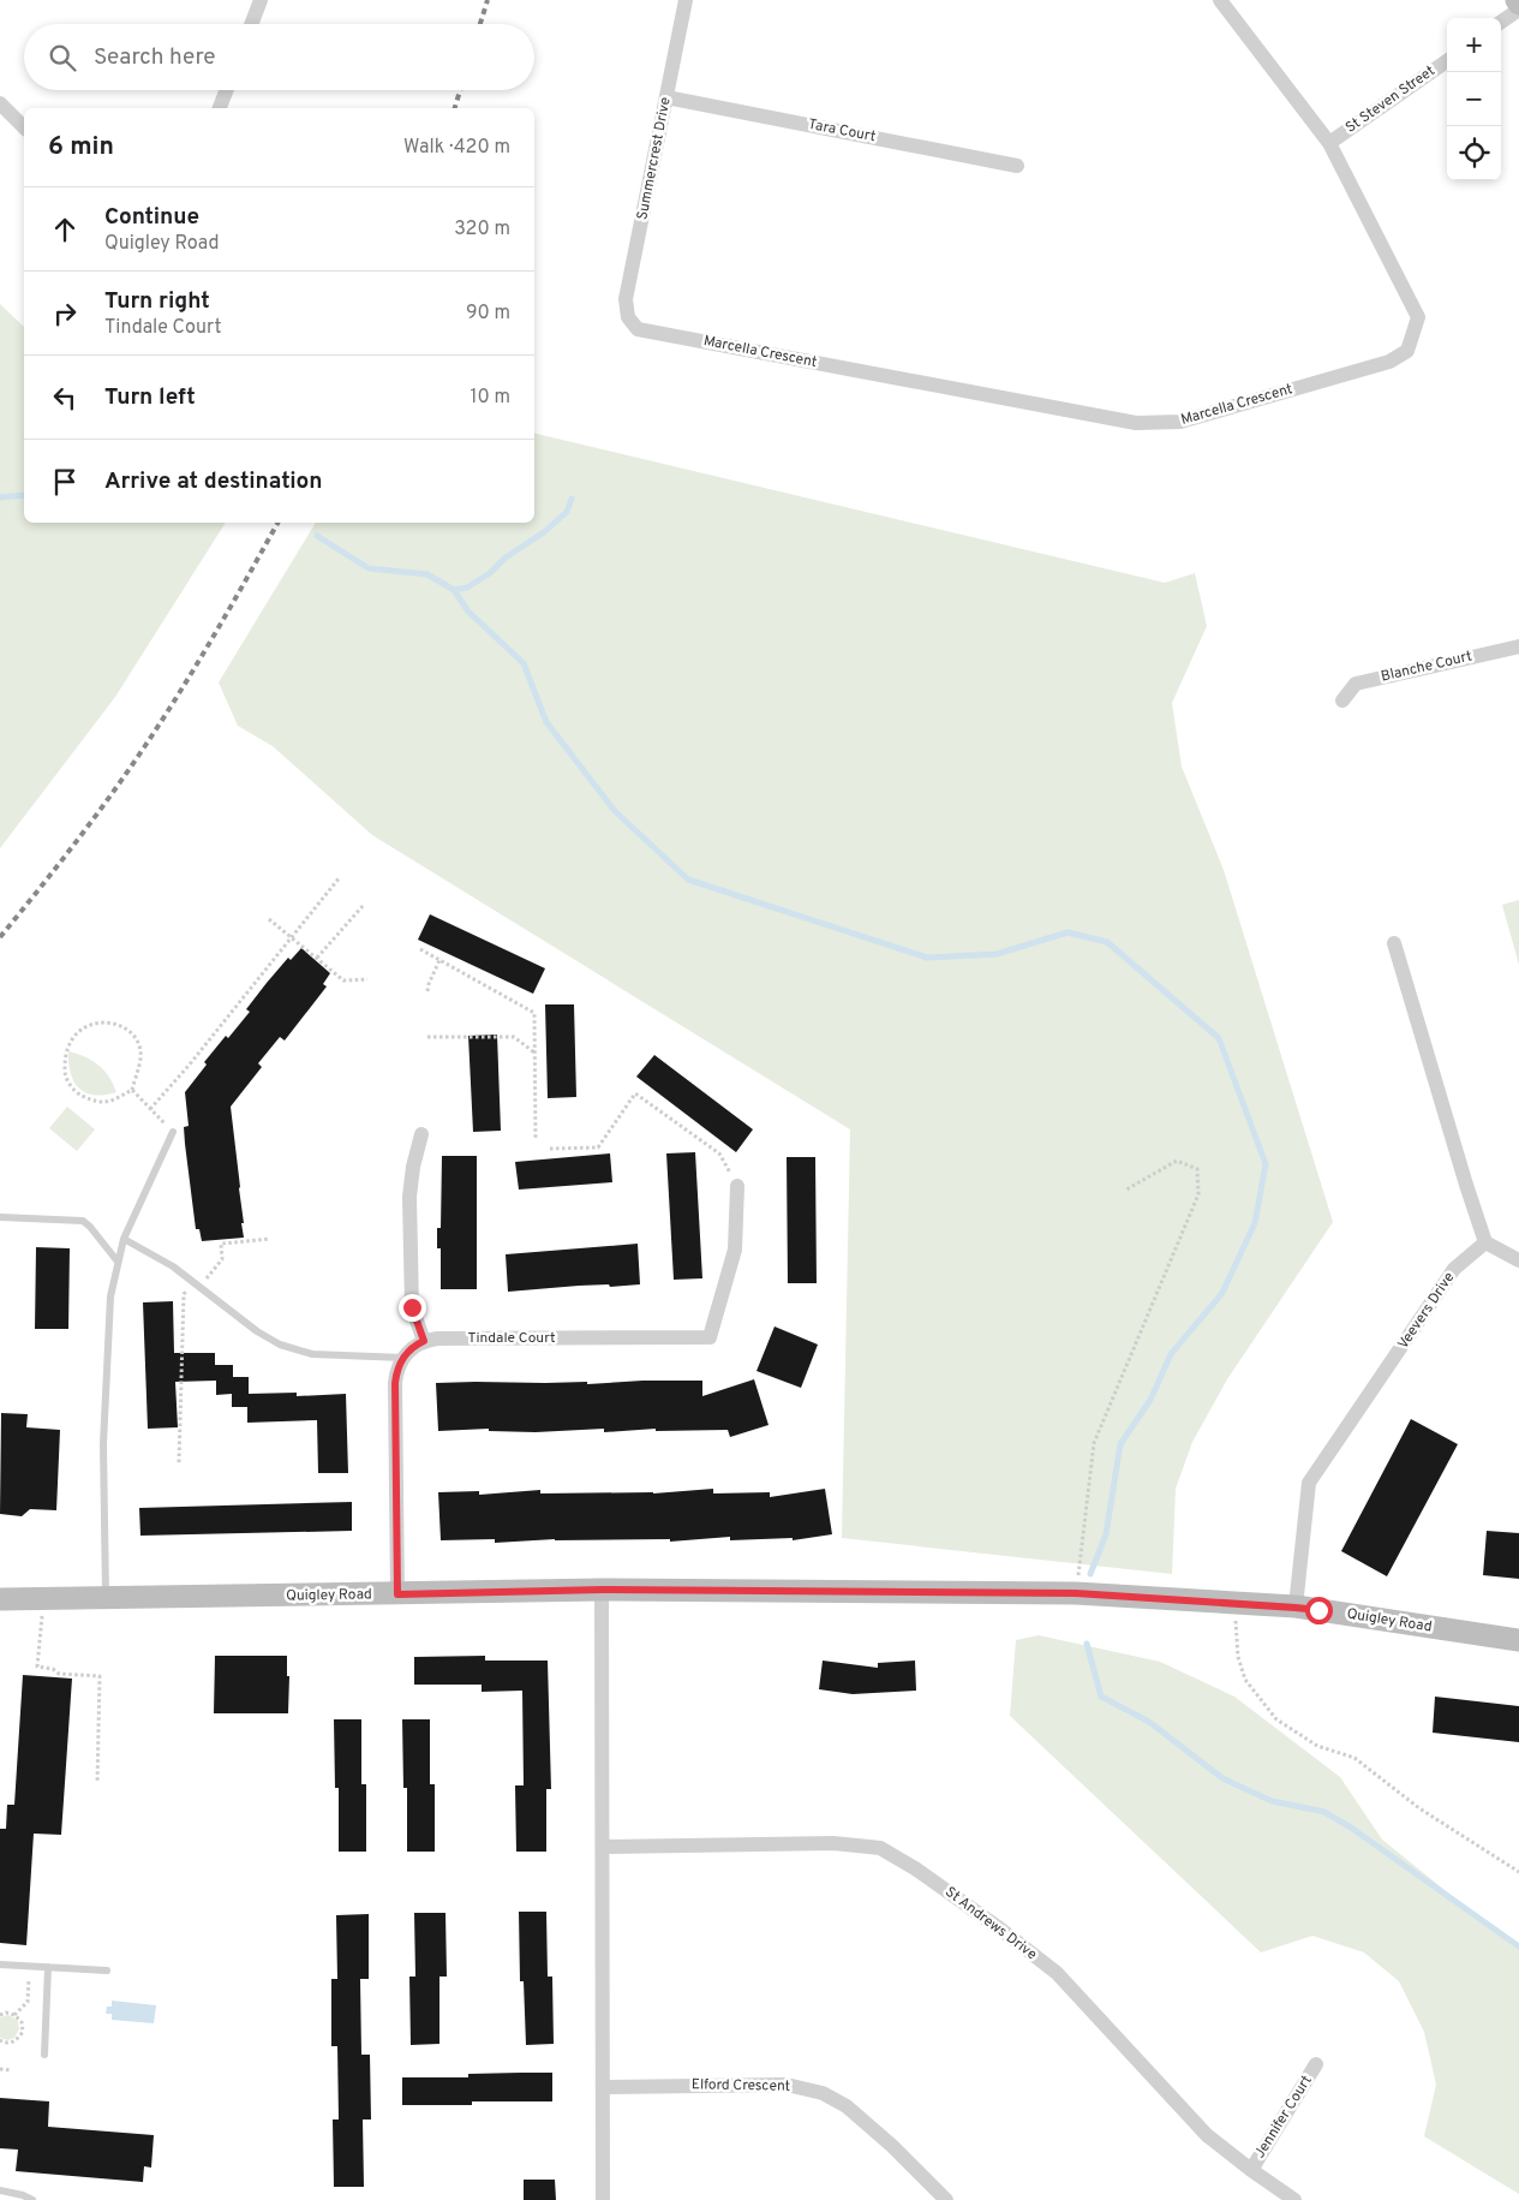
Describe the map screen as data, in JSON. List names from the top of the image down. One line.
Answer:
{"streets":{"street":["St Steven Street","Tara Court","Summercrest Drive","Marcella Crescent","Blanche Court","Veevers Drive","Tindale Court","Quigley Road","St Andrews Drive","Elford Crescent","Jennifer Court"]},"crossings":[["St Steven Street","Marcella Crescent"],["Tara Court","Summercrest Drive"],["Summercrest Drive","Marcella Crescent"],["Veevers Drive","Quigley Road"],["St Andrews Drive","Jennifer Court"]],"page":{"map_buttons":["+","−"],"search":"Search here","heading":["6 min","Walk · 420 m"],"list":[["Continue","Quigley Road","320 m"],["Turn right","Tindale Court","90 m"],["Turn left","10 m"],"Arrive at destination"]}}
